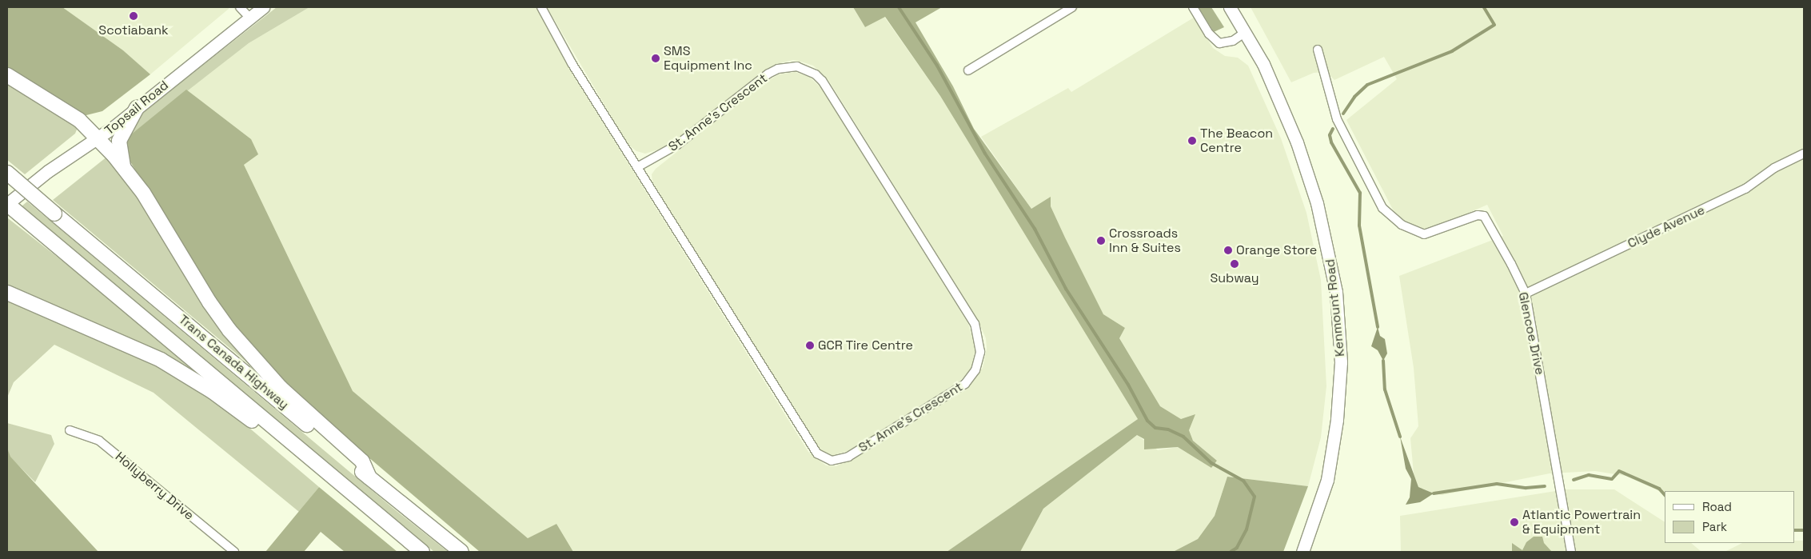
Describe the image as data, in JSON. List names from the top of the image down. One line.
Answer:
{"streets":{"highway":["Trans Canada Highway"],"main road":["Topsail Road","Kenmount Road"],"street":["St. Anne's Crescent","Clyde Avenue","Glencoe Drive","Hollyberry Drive"]},"crossings":[["Topsail Road","Trans Canada Highway"],["Clyde Avenue","Glencoe Drive"]],"places":["Scotiabank","SMS Equipment Inc","The Beacon Centre","Crossroads Inn & Suites","Orange Store","Subway","GCR Tire Centre","Atlantic Powertrain & Equipment"],"legend":["Road","Park"]}
